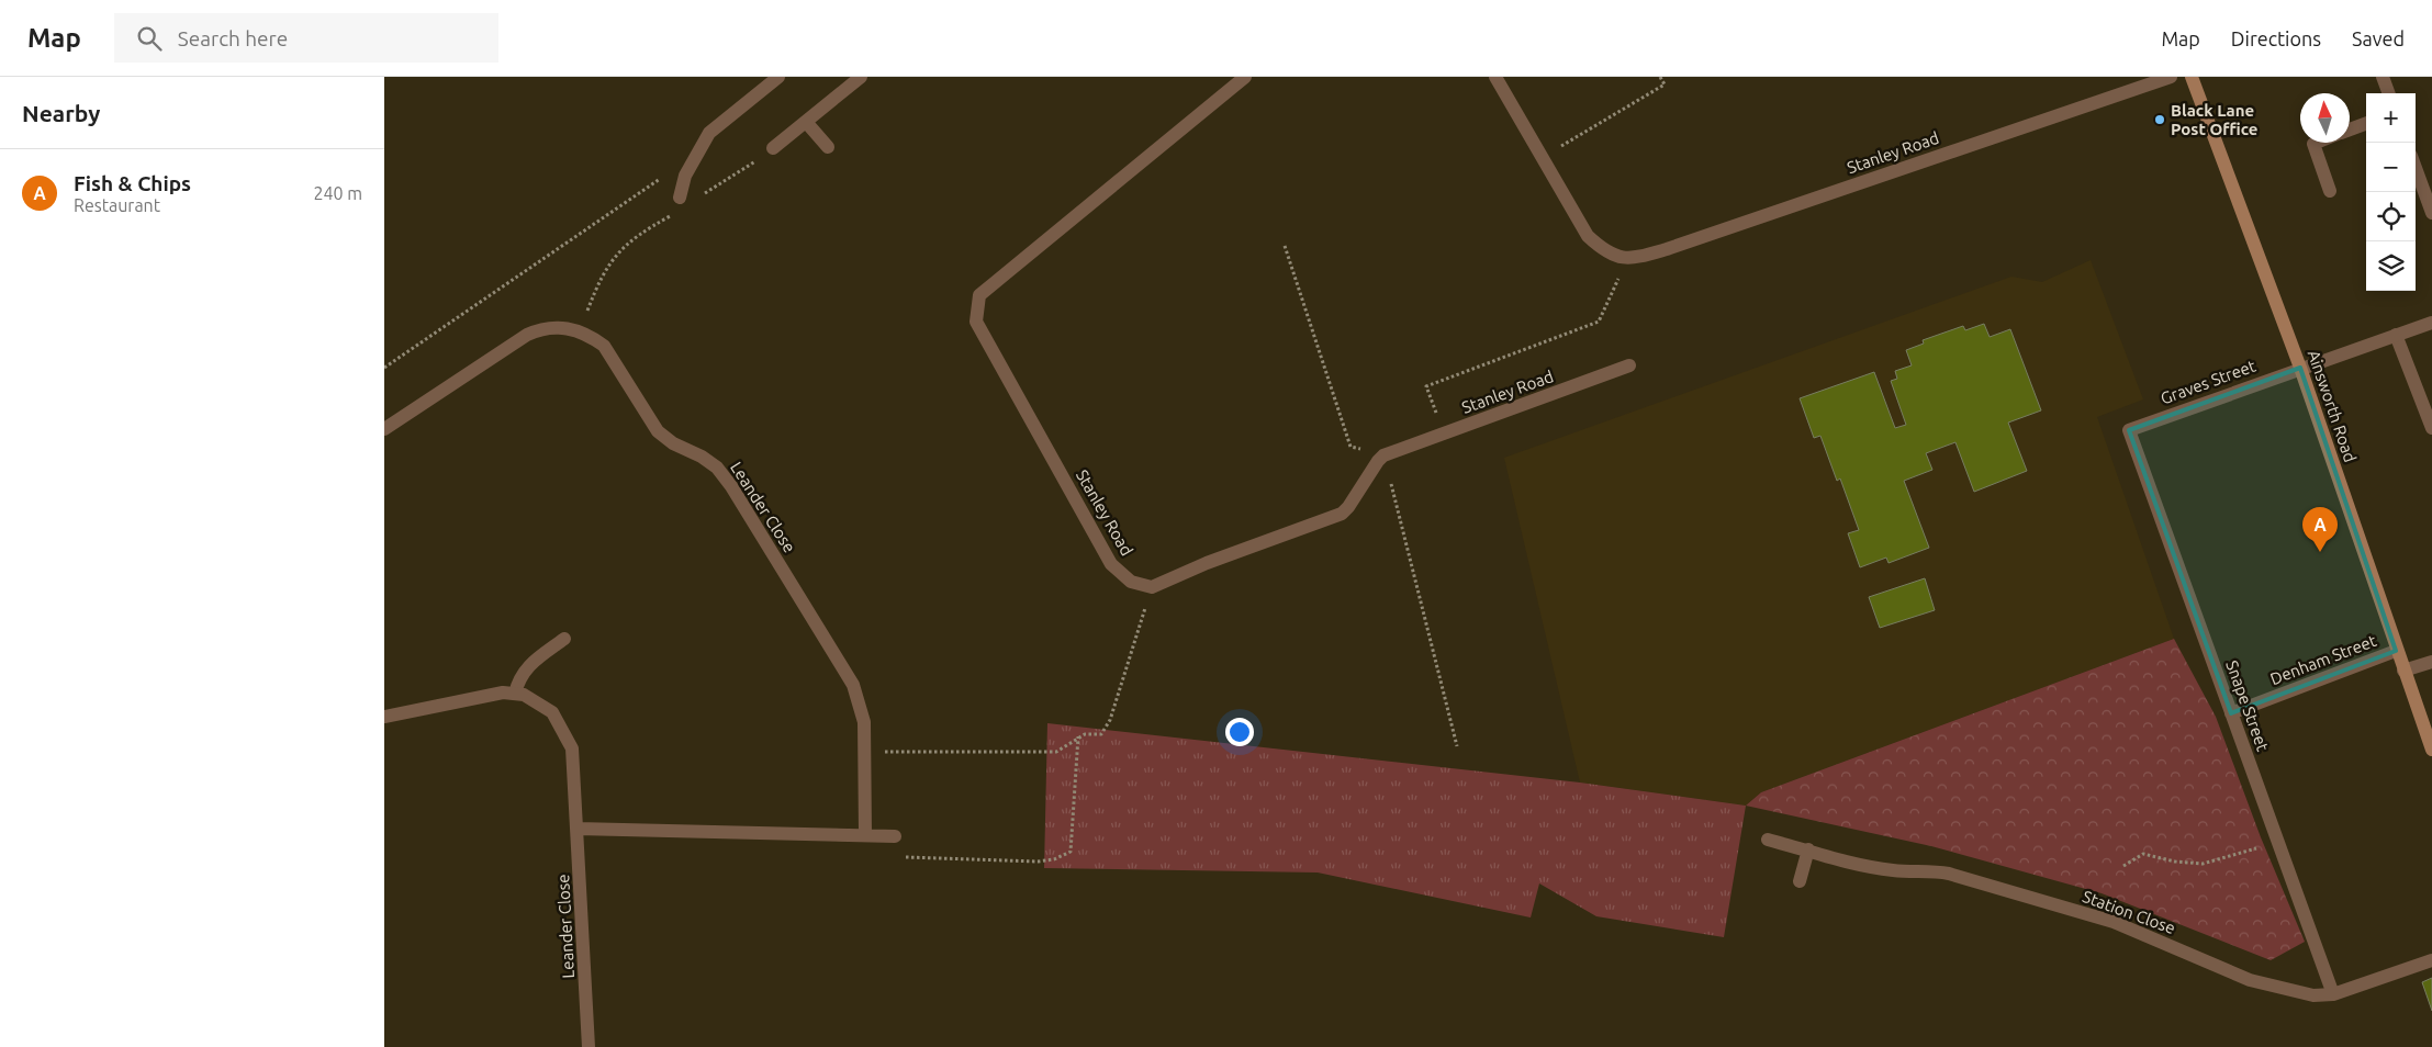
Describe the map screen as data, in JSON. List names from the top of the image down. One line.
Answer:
{"streets":{"main road":["Ainsworth Road"],"street":["Stanley Road","Graves Street","Leander Close","Denham Street","Snape Street","Station Close"]},"crossings":[["Graves Street","Ainsworth Road"],["Graves Street","Snape Street"],["Ainsworth Road","Denham Street"],["Denham Street","Snape Street"],["Snape Street","Station Close"]],"places":["Black Lane Post Office"],"north":"top","page":{"header":"Map","search":"Search here","nav":["Map","Directions","Saved"],"heading":"Nearby","map_buttons":["+","−"],"list":[{"mark":"A","name":"Fish & Chips","note":"Restaurant","value":"240 m"}],"pins":"A"}}
